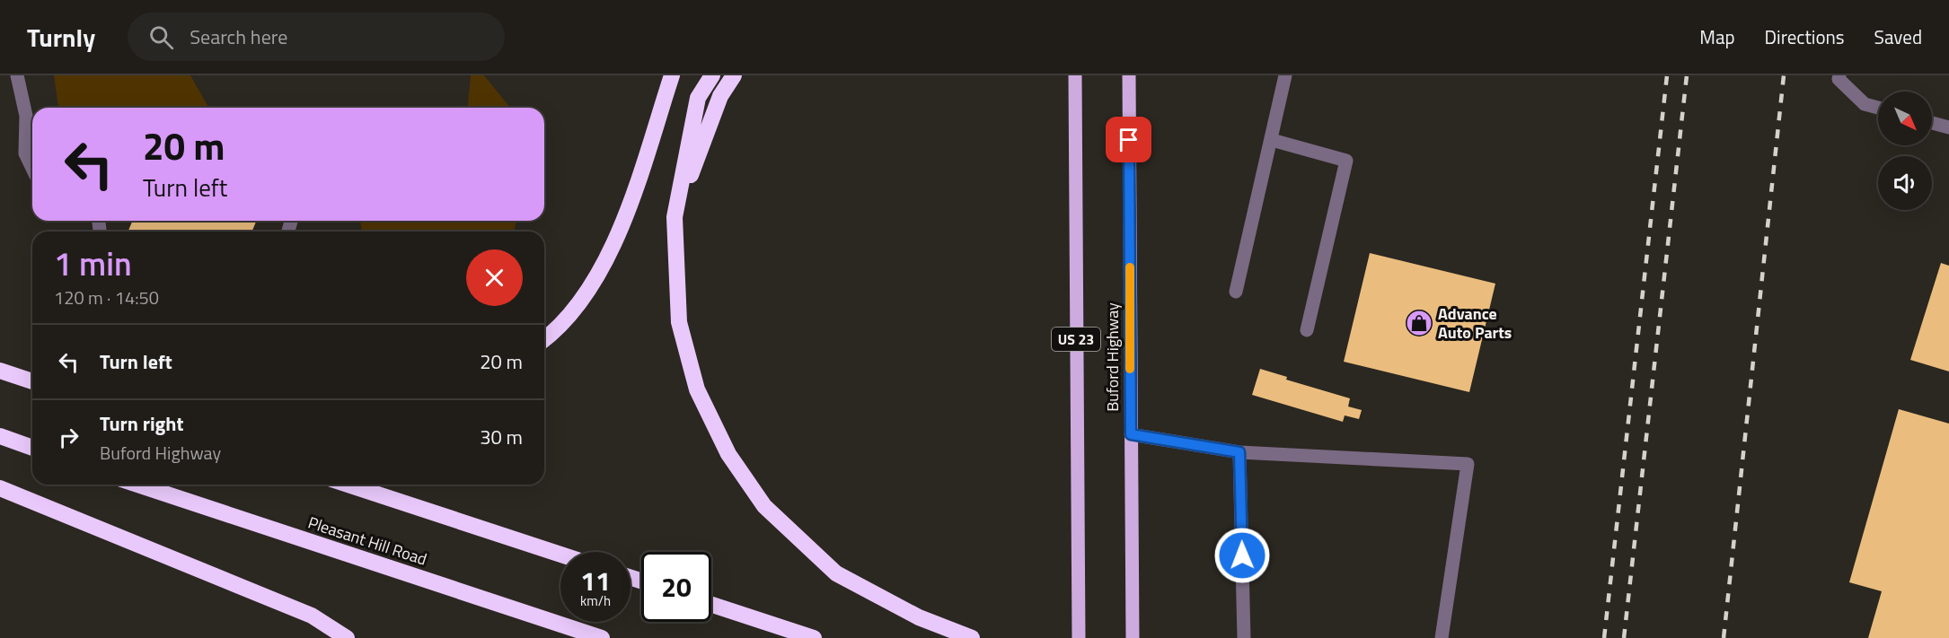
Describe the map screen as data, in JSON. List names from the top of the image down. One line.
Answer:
{"streets":{"highway":["Pleasant Hill Road"],"main road":["US 23","Buford Highway"]},"places":{"shop":["Advance Auto Parts"]},"north":"bottom right","page":{"header":"Turnly","search":"Search here","nav":["Map","Directions","Saved"],"turn":["20 m","Turn left"],"heading":["1 min","120 m · 14:50"],"list":[{"name":"Turn left","value":"20 m"},{"name":"Turn right","note":"Buford Highway","value":"30 m"}],"speed":"11 km/h","limit":"20"}}
